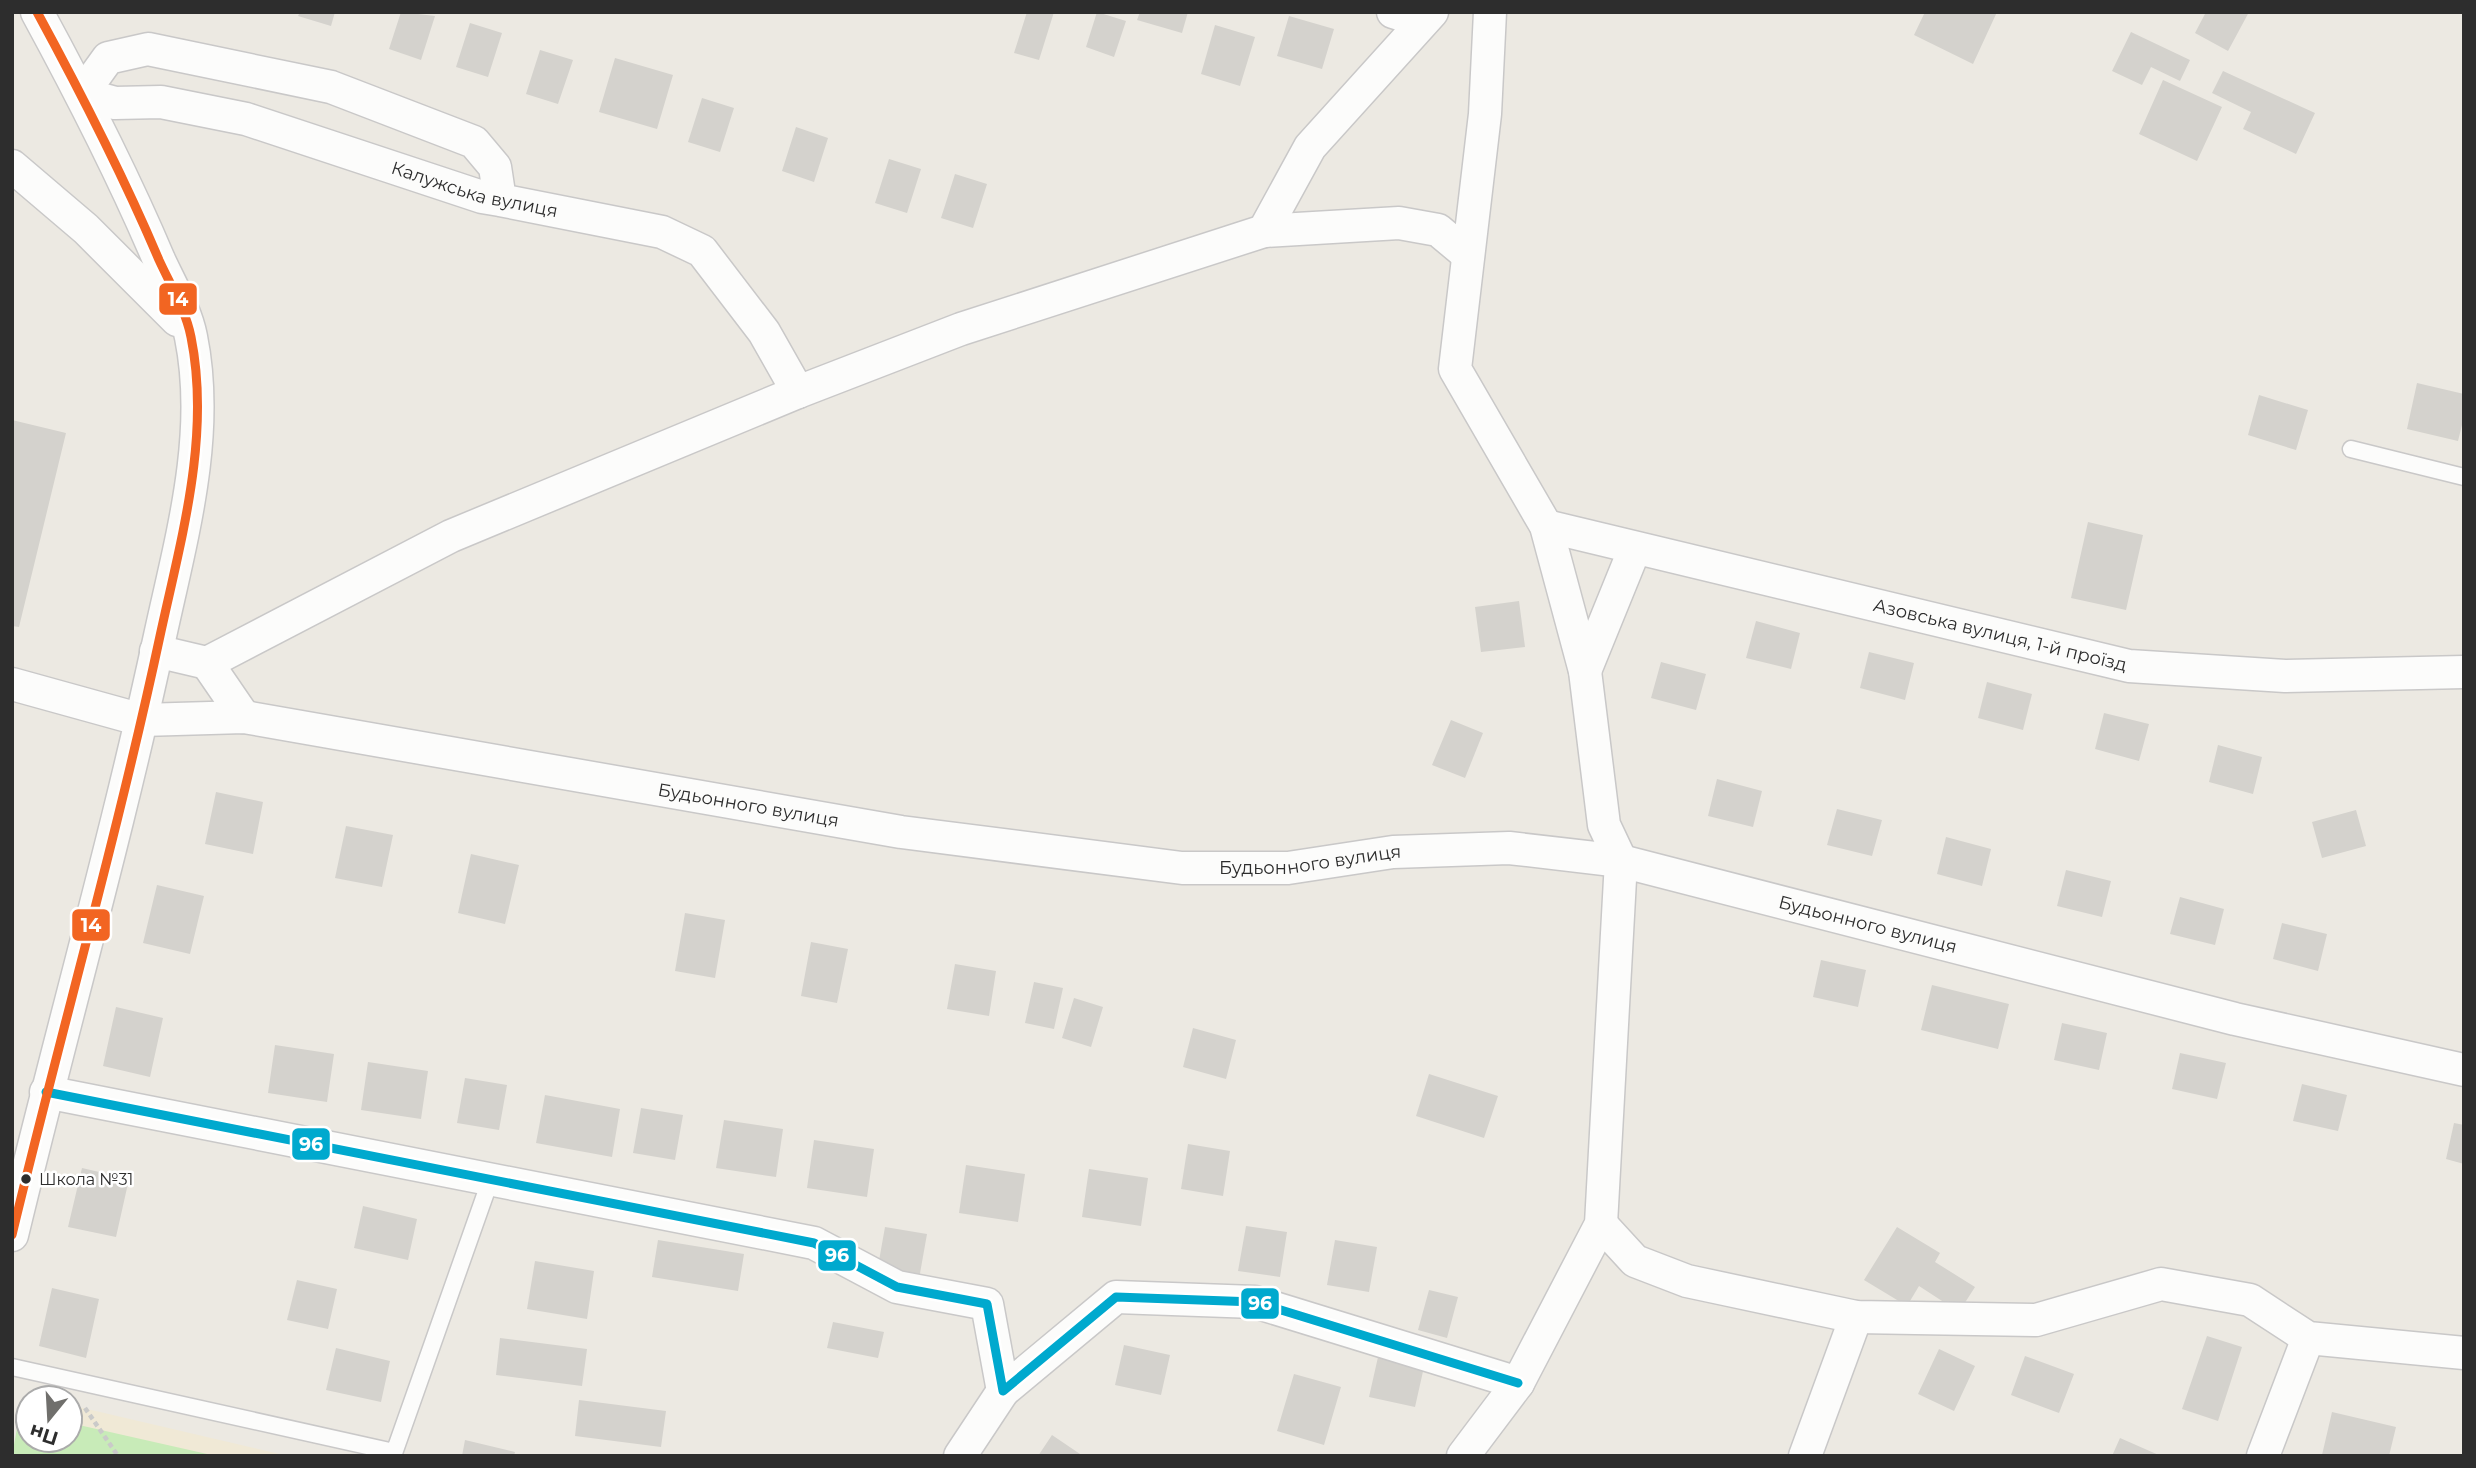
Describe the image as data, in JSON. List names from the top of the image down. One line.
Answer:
{"streets":{"street":["Калужська вулиця","Азовська вулиця, 1-й проїзд","Будьонного вулиця"]},"places":["Школа №31"],"lines":["transit line 14","transit line 96"],"north":"bottom"}
